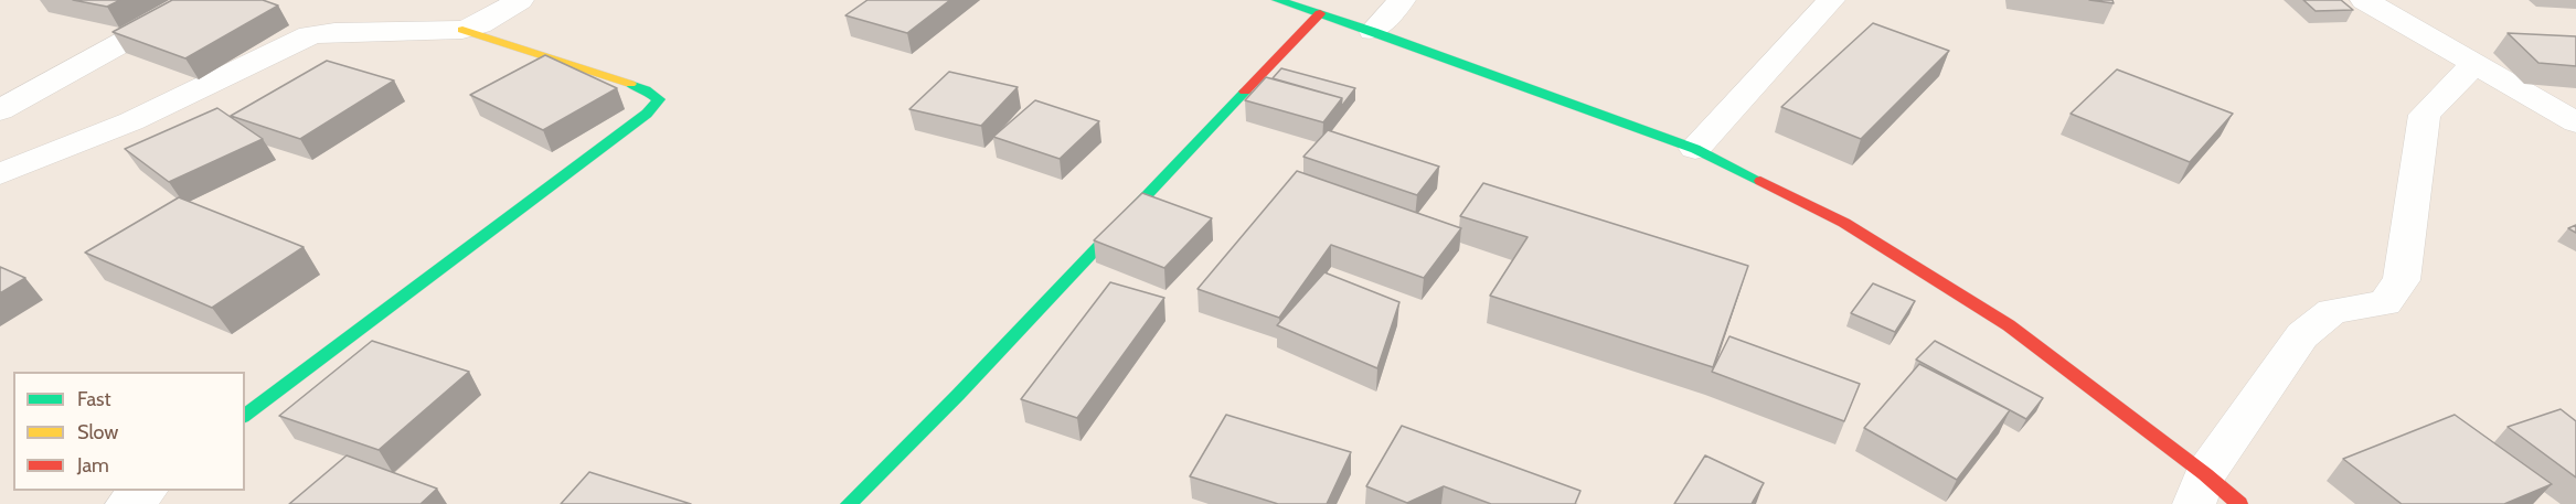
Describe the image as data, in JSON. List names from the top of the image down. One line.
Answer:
{"legend":["Fast","Slow","Jam"]}
